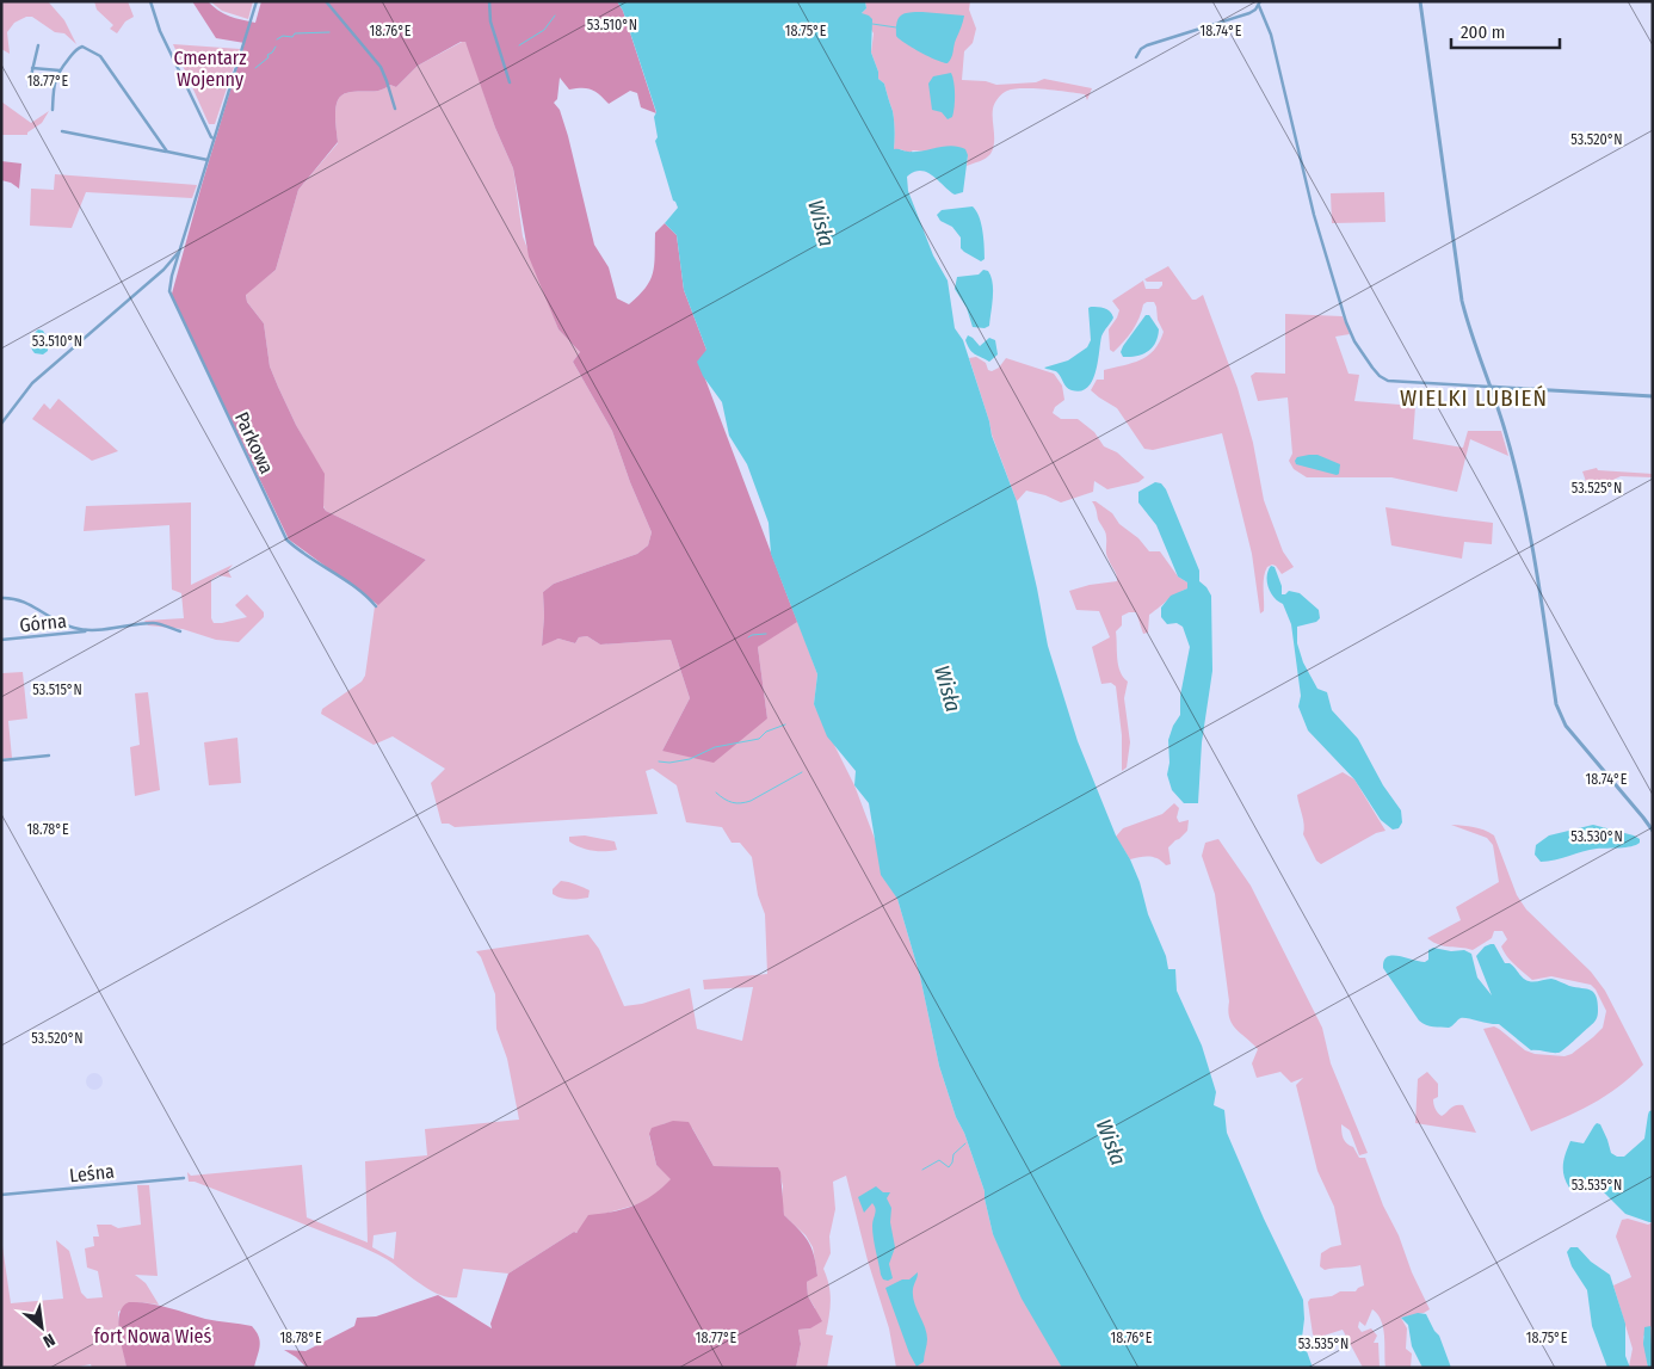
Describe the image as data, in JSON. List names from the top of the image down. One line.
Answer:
{"streets":{"street":["Parkowa","Górna","Leśna"]},"districts":["WIELKI LUBIEŃ"],"water":["Wisła"],"parks":["Cmentarz Wojenny","fort Nowa Wieś"],"scale_bar":"200 m","north":"bottom right","coordinates":["53.510°N","18.76°E","18.75°E","18.74°E","18.77°E","53.520°N","53.525°N","53.515°N","18.78°E","53.530°N","53.535°N"]}
